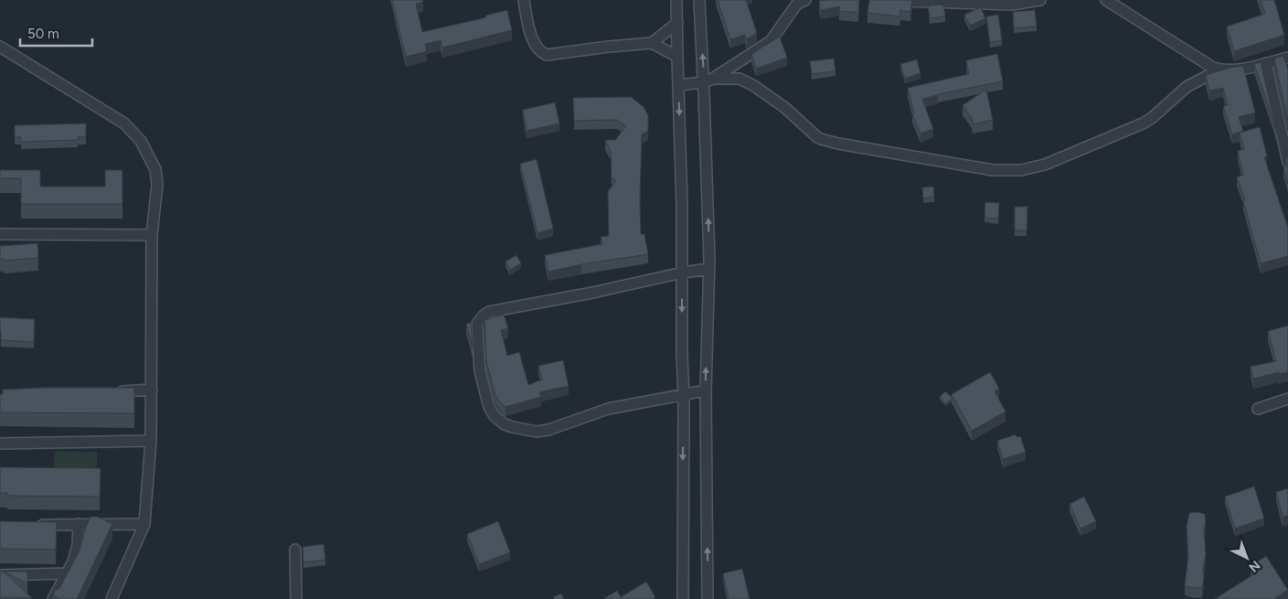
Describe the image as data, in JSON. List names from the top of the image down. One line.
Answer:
{"scale_bar":"50 m","north":"bottom right"}
